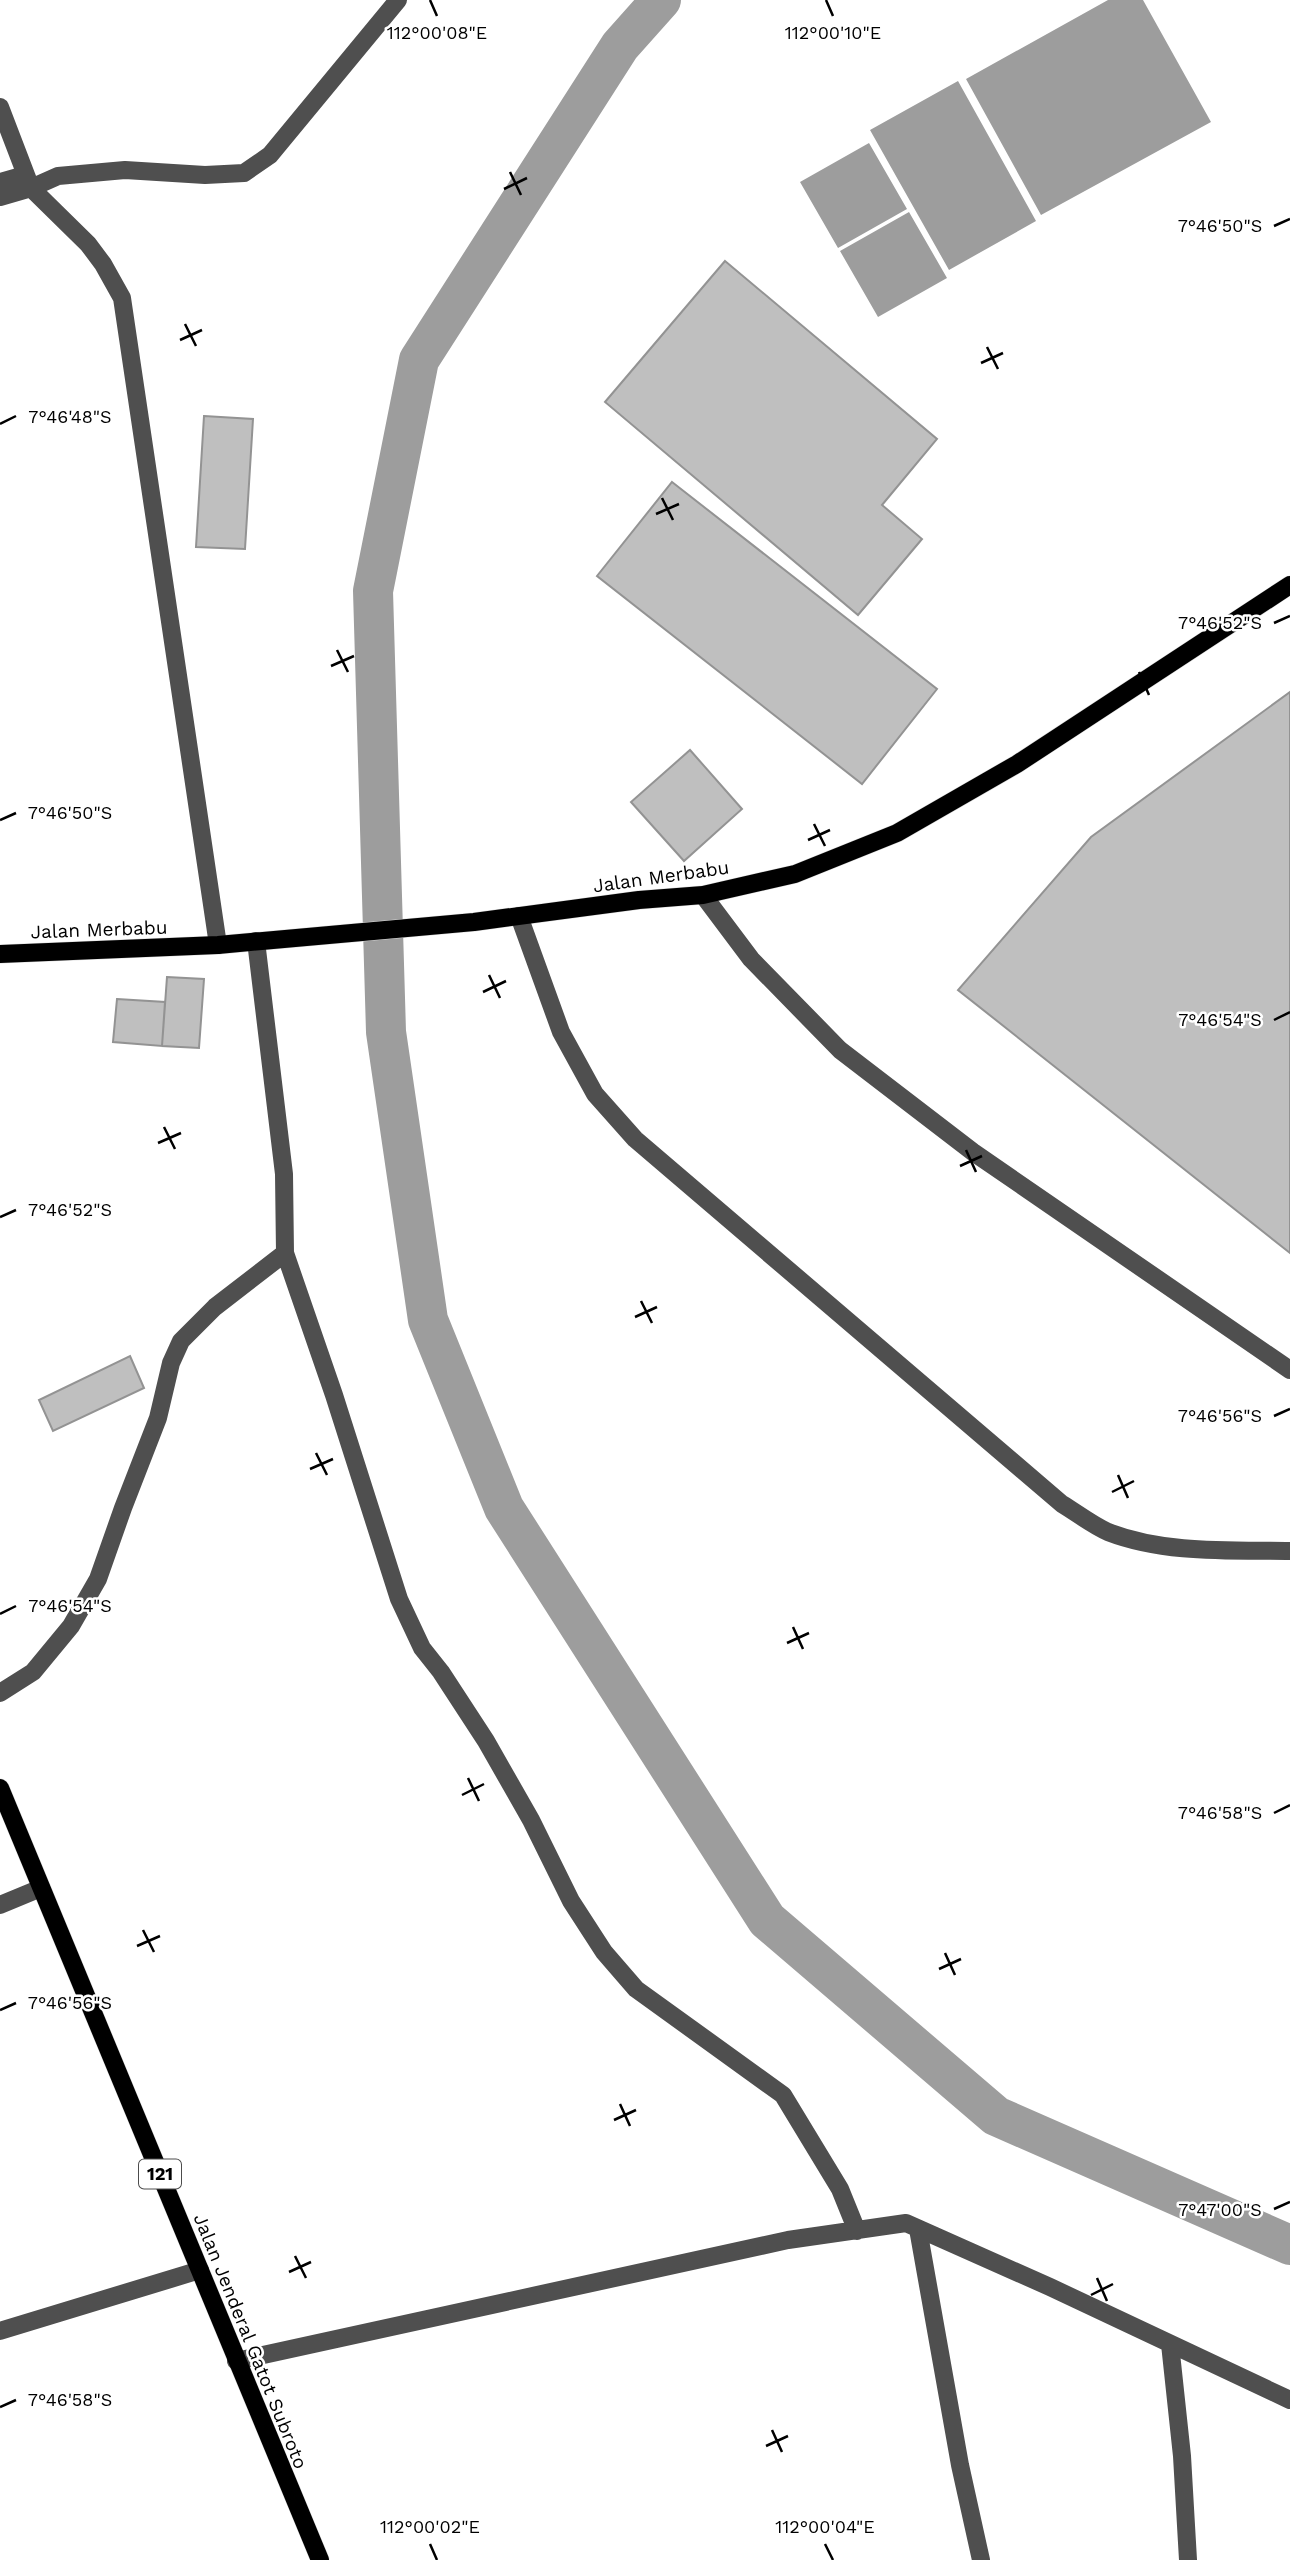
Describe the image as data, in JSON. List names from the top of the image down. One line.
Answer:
{"streets":{"main road":["Jalan Merbabu","121","Jalan Jenderal Gatot Subroto"]},"coordinates":["112°00'08\"E","112°00'10\"E","7°46'50\"S","7°46'48\"S","7°46'52\"S","7°46'54\"S","7°46'56\"S","7°46'58\"S","7°47'00\"S","112°00'02\"E","112°00'04\"E"]}
